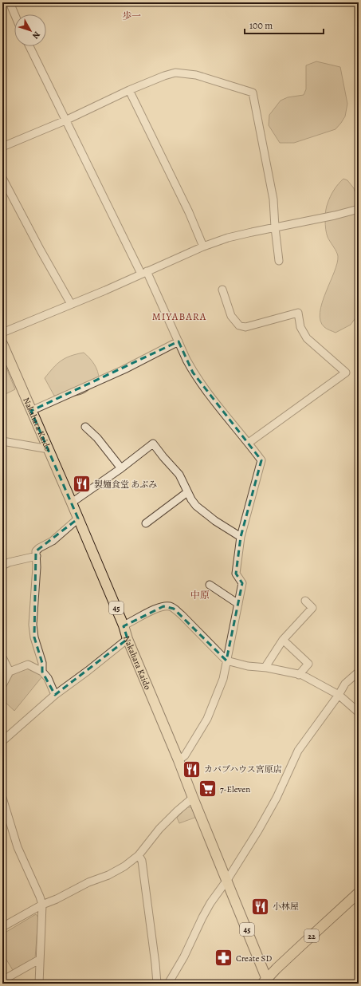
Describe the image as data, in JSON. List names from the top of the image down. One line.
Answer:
{"streets":{"main road":["Nakahara Kaido","45","22"]},"crossings":[["Nakahara Kaido","22"]],"districts":["歩一","MIYABARA","中原"],"places":{"restaurant":["製麺食堂 あぶみ","カバブハウス宮原店","小林屋"],"supermarket":["7-Eleven"],"pharmacy":["Create SD"]},"scale_bar":"100 m","north":"bottom right"}
